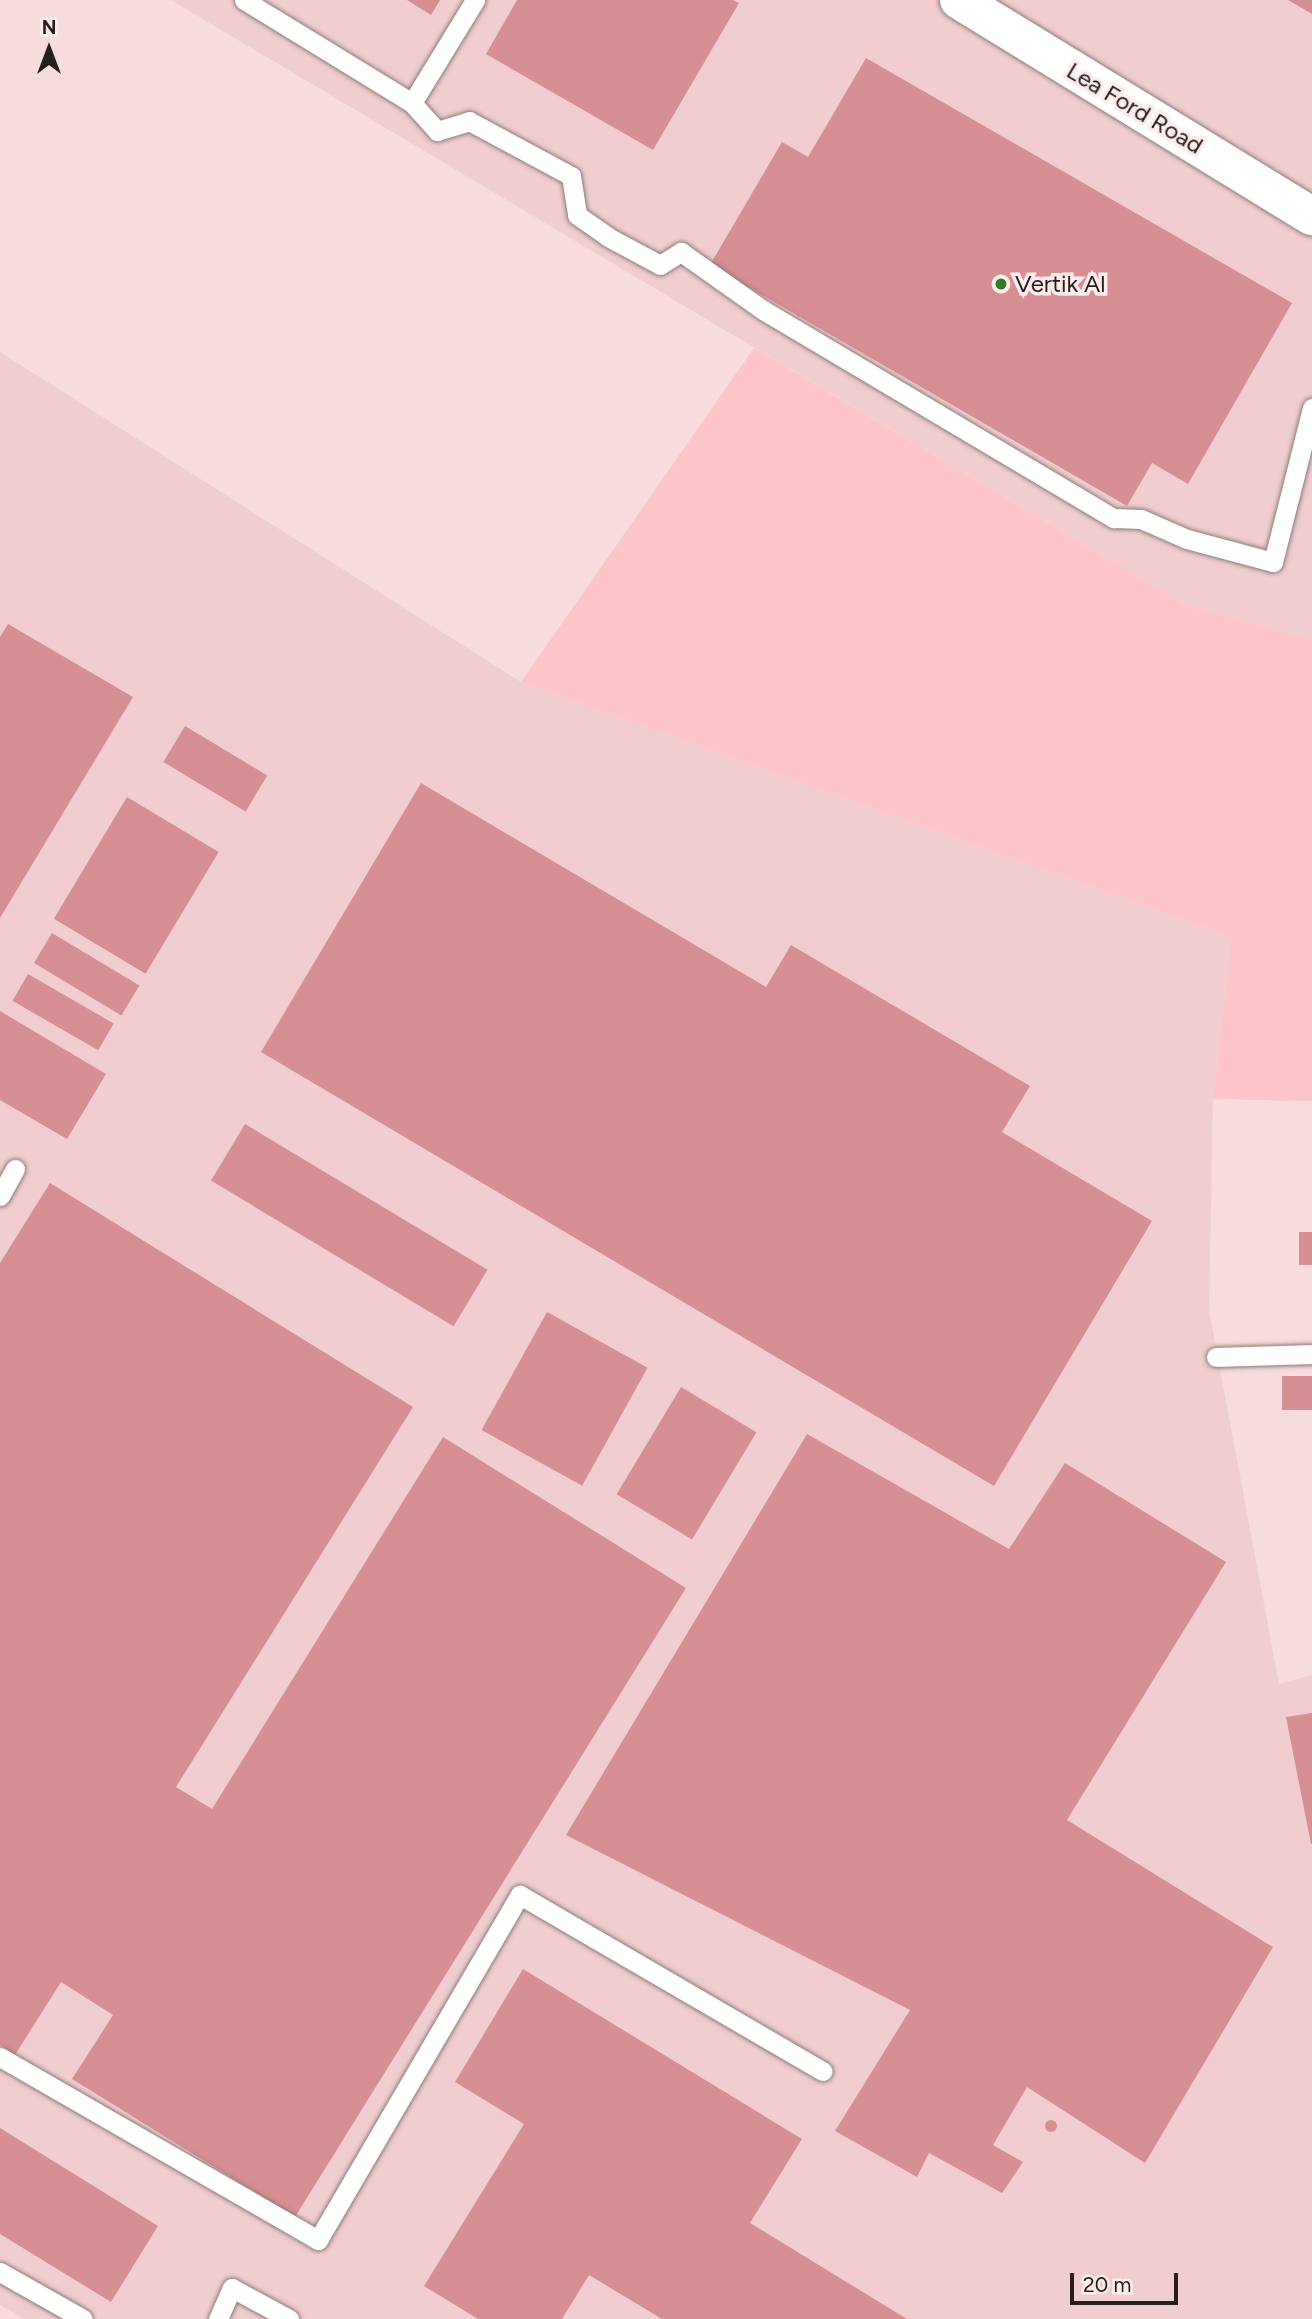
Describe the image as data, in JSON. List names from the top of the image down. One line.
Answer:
{"streets":{"street":["Lea Ford Road"]},"places":["Vertik Al"],"scale_bar":"20 m","north":"top"}
